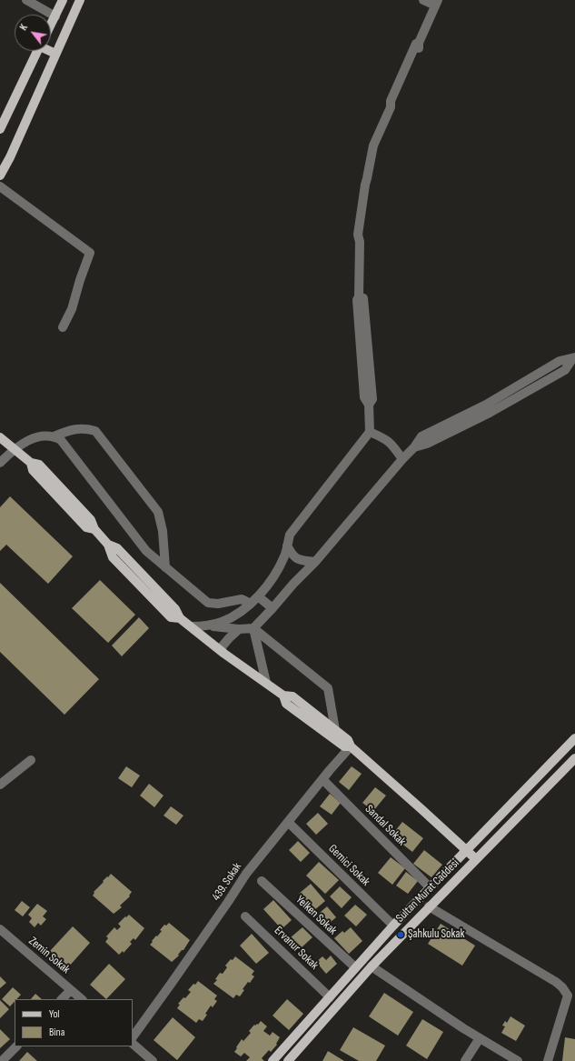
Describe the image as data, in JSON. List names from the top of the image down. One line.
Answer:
{"streets":{"main road":["Sultan Murat Caddesi"],"street":["Sandal Sokak","Gemici Sokak","439. Sokak","Yelken Sokak","Ervanur Sokak","Zemin Sokak"]},"crossings":[["Sandal Sokak","439. Sokak"],["Sandal Sokak","Sultan Murat Caddesi"],["Gemici Sokak","439. Sokak"],["Gemici Sokak","Sultan Murat Caddesi"],["Sultan Murat Caddesi","Yelken Sokak"],["Sultan Murat Caddesi","Ervanur Sokak"]],"places":["Şahkulu Sokak"],"legend":["Yol","Bina"],"north":"top left"}
